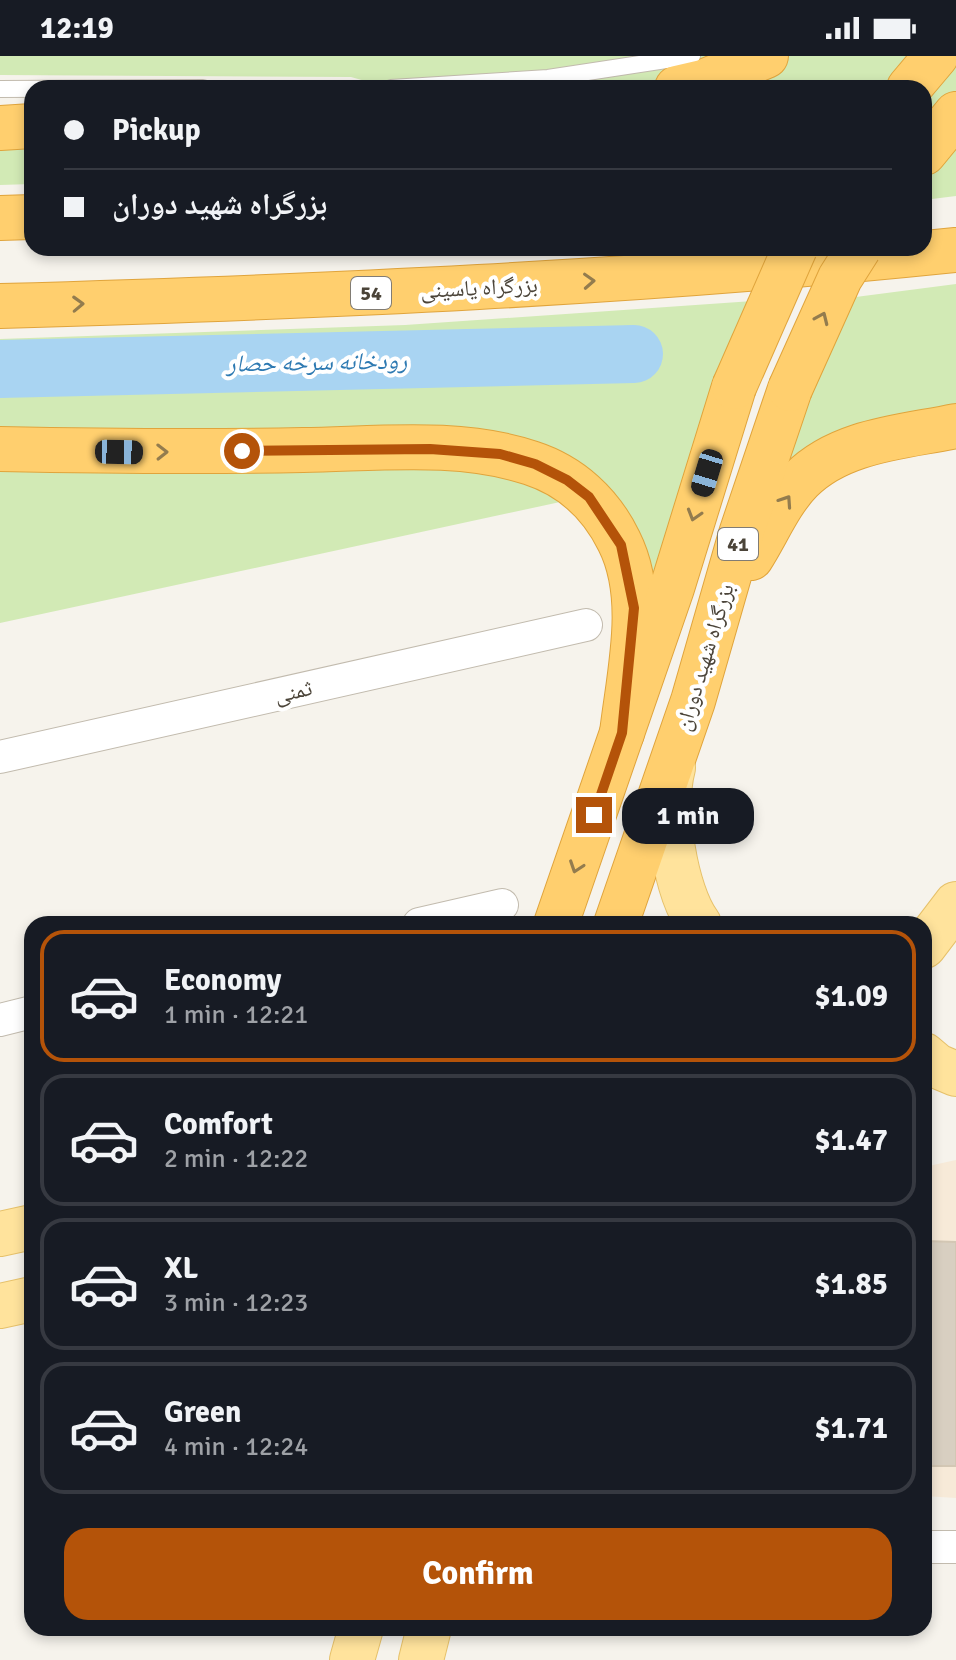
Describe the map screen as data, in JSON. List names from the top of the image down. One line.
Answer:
{"streets":{"highway":["بزرگراه یاسینی","54","41","بزرگراه شهید دوران"],"street":["ثمنی"]},"one_way":["بزرگراه یاسینی"],"water":["رودخانه سرخه حصار"],"page":{"status":"12:19","banner":["Pickup","بزرگراه شهید دوران"],"bubble":"1 min","list":[{"name":"Economy","note":"1 min · 12:21","value":"$1.09"},{"name":"Comfort","note":"2 min · 12:22","value":"$1.47"},{"name":"XL","note":"3 min · 12:23","value":"$1.85"},{"name":"Green","note":"4 min · 12:24","value":"$1.71"}],"buttons":"Confirm"}}
